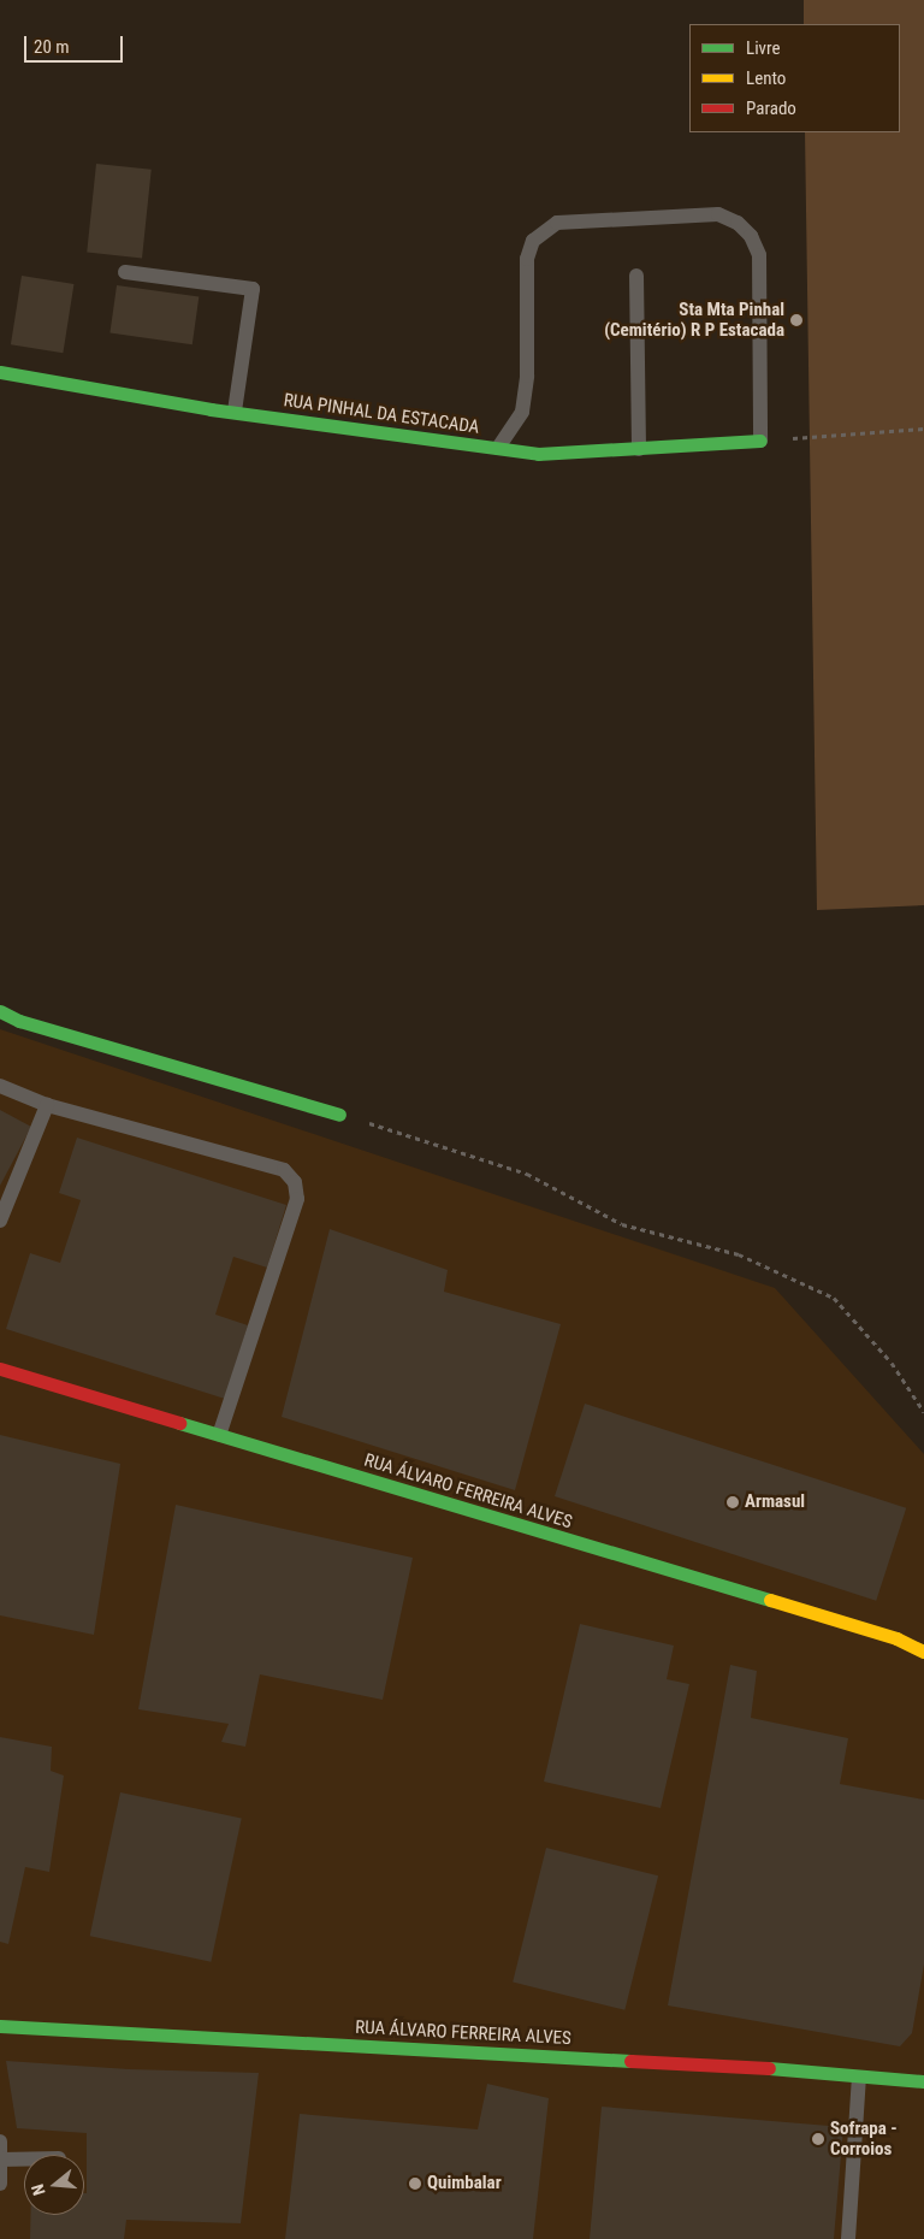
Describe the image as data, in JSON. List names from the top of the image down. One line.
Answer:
{"streets":{"street":["RUA PINHAL DA ESTACADA","RUA ÁLVARO FERREIRA ALVES"]},"places":["Sta Mta Pinhal (Cemitério) R P Estacada","Armasul","Sofrapa - Corroios","Quimbalar"],"legend":["Livre","Lento","Parado"],"scale_bar":"20 m","north":"left"}
